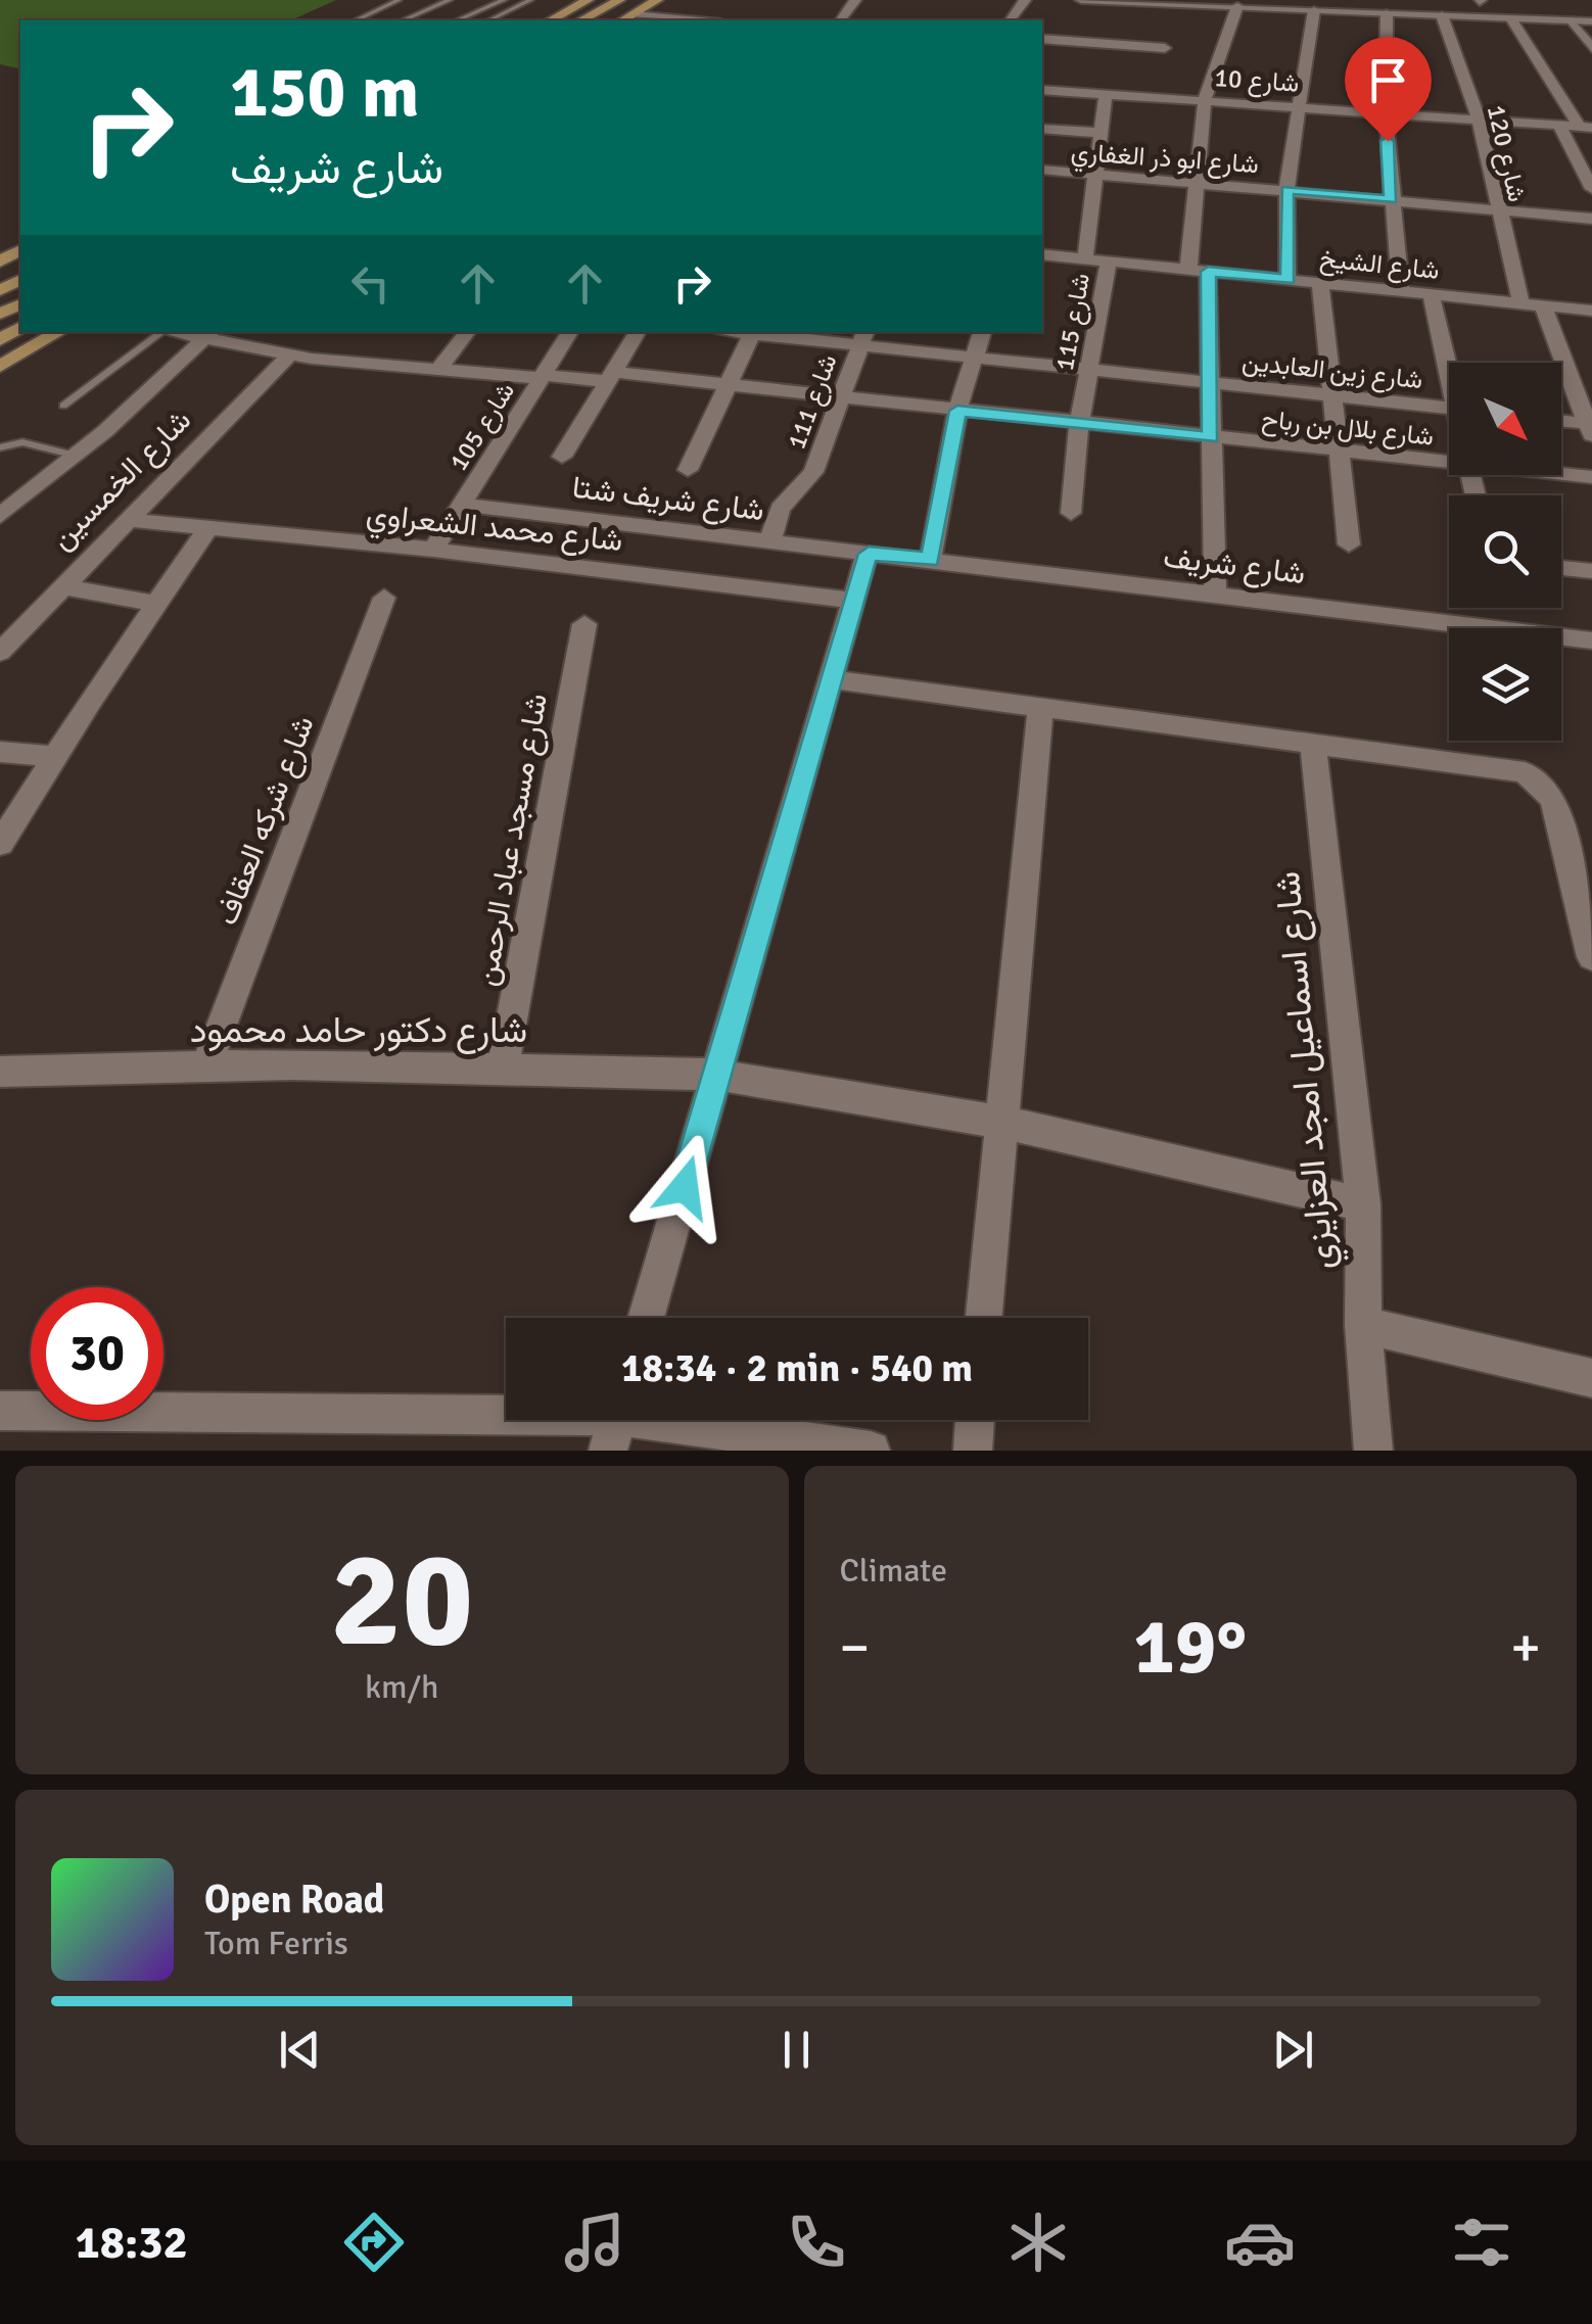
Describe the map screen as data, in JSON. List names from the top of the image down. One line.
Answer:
{"streets":{"street":["شارع 10","شارع 120","شارع ابو ذر الغفاري","شارع الشيخ","شارع 115","شارع زين العابدين","شارع 111","شارع 105","شارع بلال بن رباح","شارع الخمسين","شارع شريف شتا","شارع محمد الشعراوي","شارع شريف","شارع شركه العقاف","شارع مسجد عباد الرحمن","شارع دكتور حامد محمود","شارع اسماعيل امجد العزايزي"]},"crossings":[["شارع 10","شارع 120"],["شارع 120","شارع ابو ذر الغفاري"],["شارع 120","شارع الشيخ"],["شارع الشيخ","شارع 115"],["شارع 115","شارع زين العابدين"],["شارع 115","شارع بلال بن رباح"],["شارع زين العابدين","شارع 111"],["شارع 111","شارع بلال بن رباح"],["شارع 111","شارع شريف شتا"],["شارع 105","شارع بلال بن رباح"],["شارع 105","شارع شريف شتا"],["شارع 105","شارع محمد الشعراوي"],["شارع بلال بن رباح","شارع الخمسين"],["شارع الخمسين","شارع محمد الشعراوي"],["شارع شريف شتا","شارع شريف"],["شارع شركه العقاف","شارع دكتور حامد محمود"],["شارع مسجد عباد الرحمن","شارع دكتور حامد محمود"],["شارع دكتور حامد محمود","شارع اسماعيل امجد العزايزي"]],"north":"bottom right","page":{"turn":["150 m","شارع شريف"],"limit":"30","trip":"18:34 · 2 min · 540 m","tile":[["20","km/h"],"Climate"],"heat":["−","19°","+"],"song":["Open Road","Tom Ferris"],"tabs":"18:32"}}
